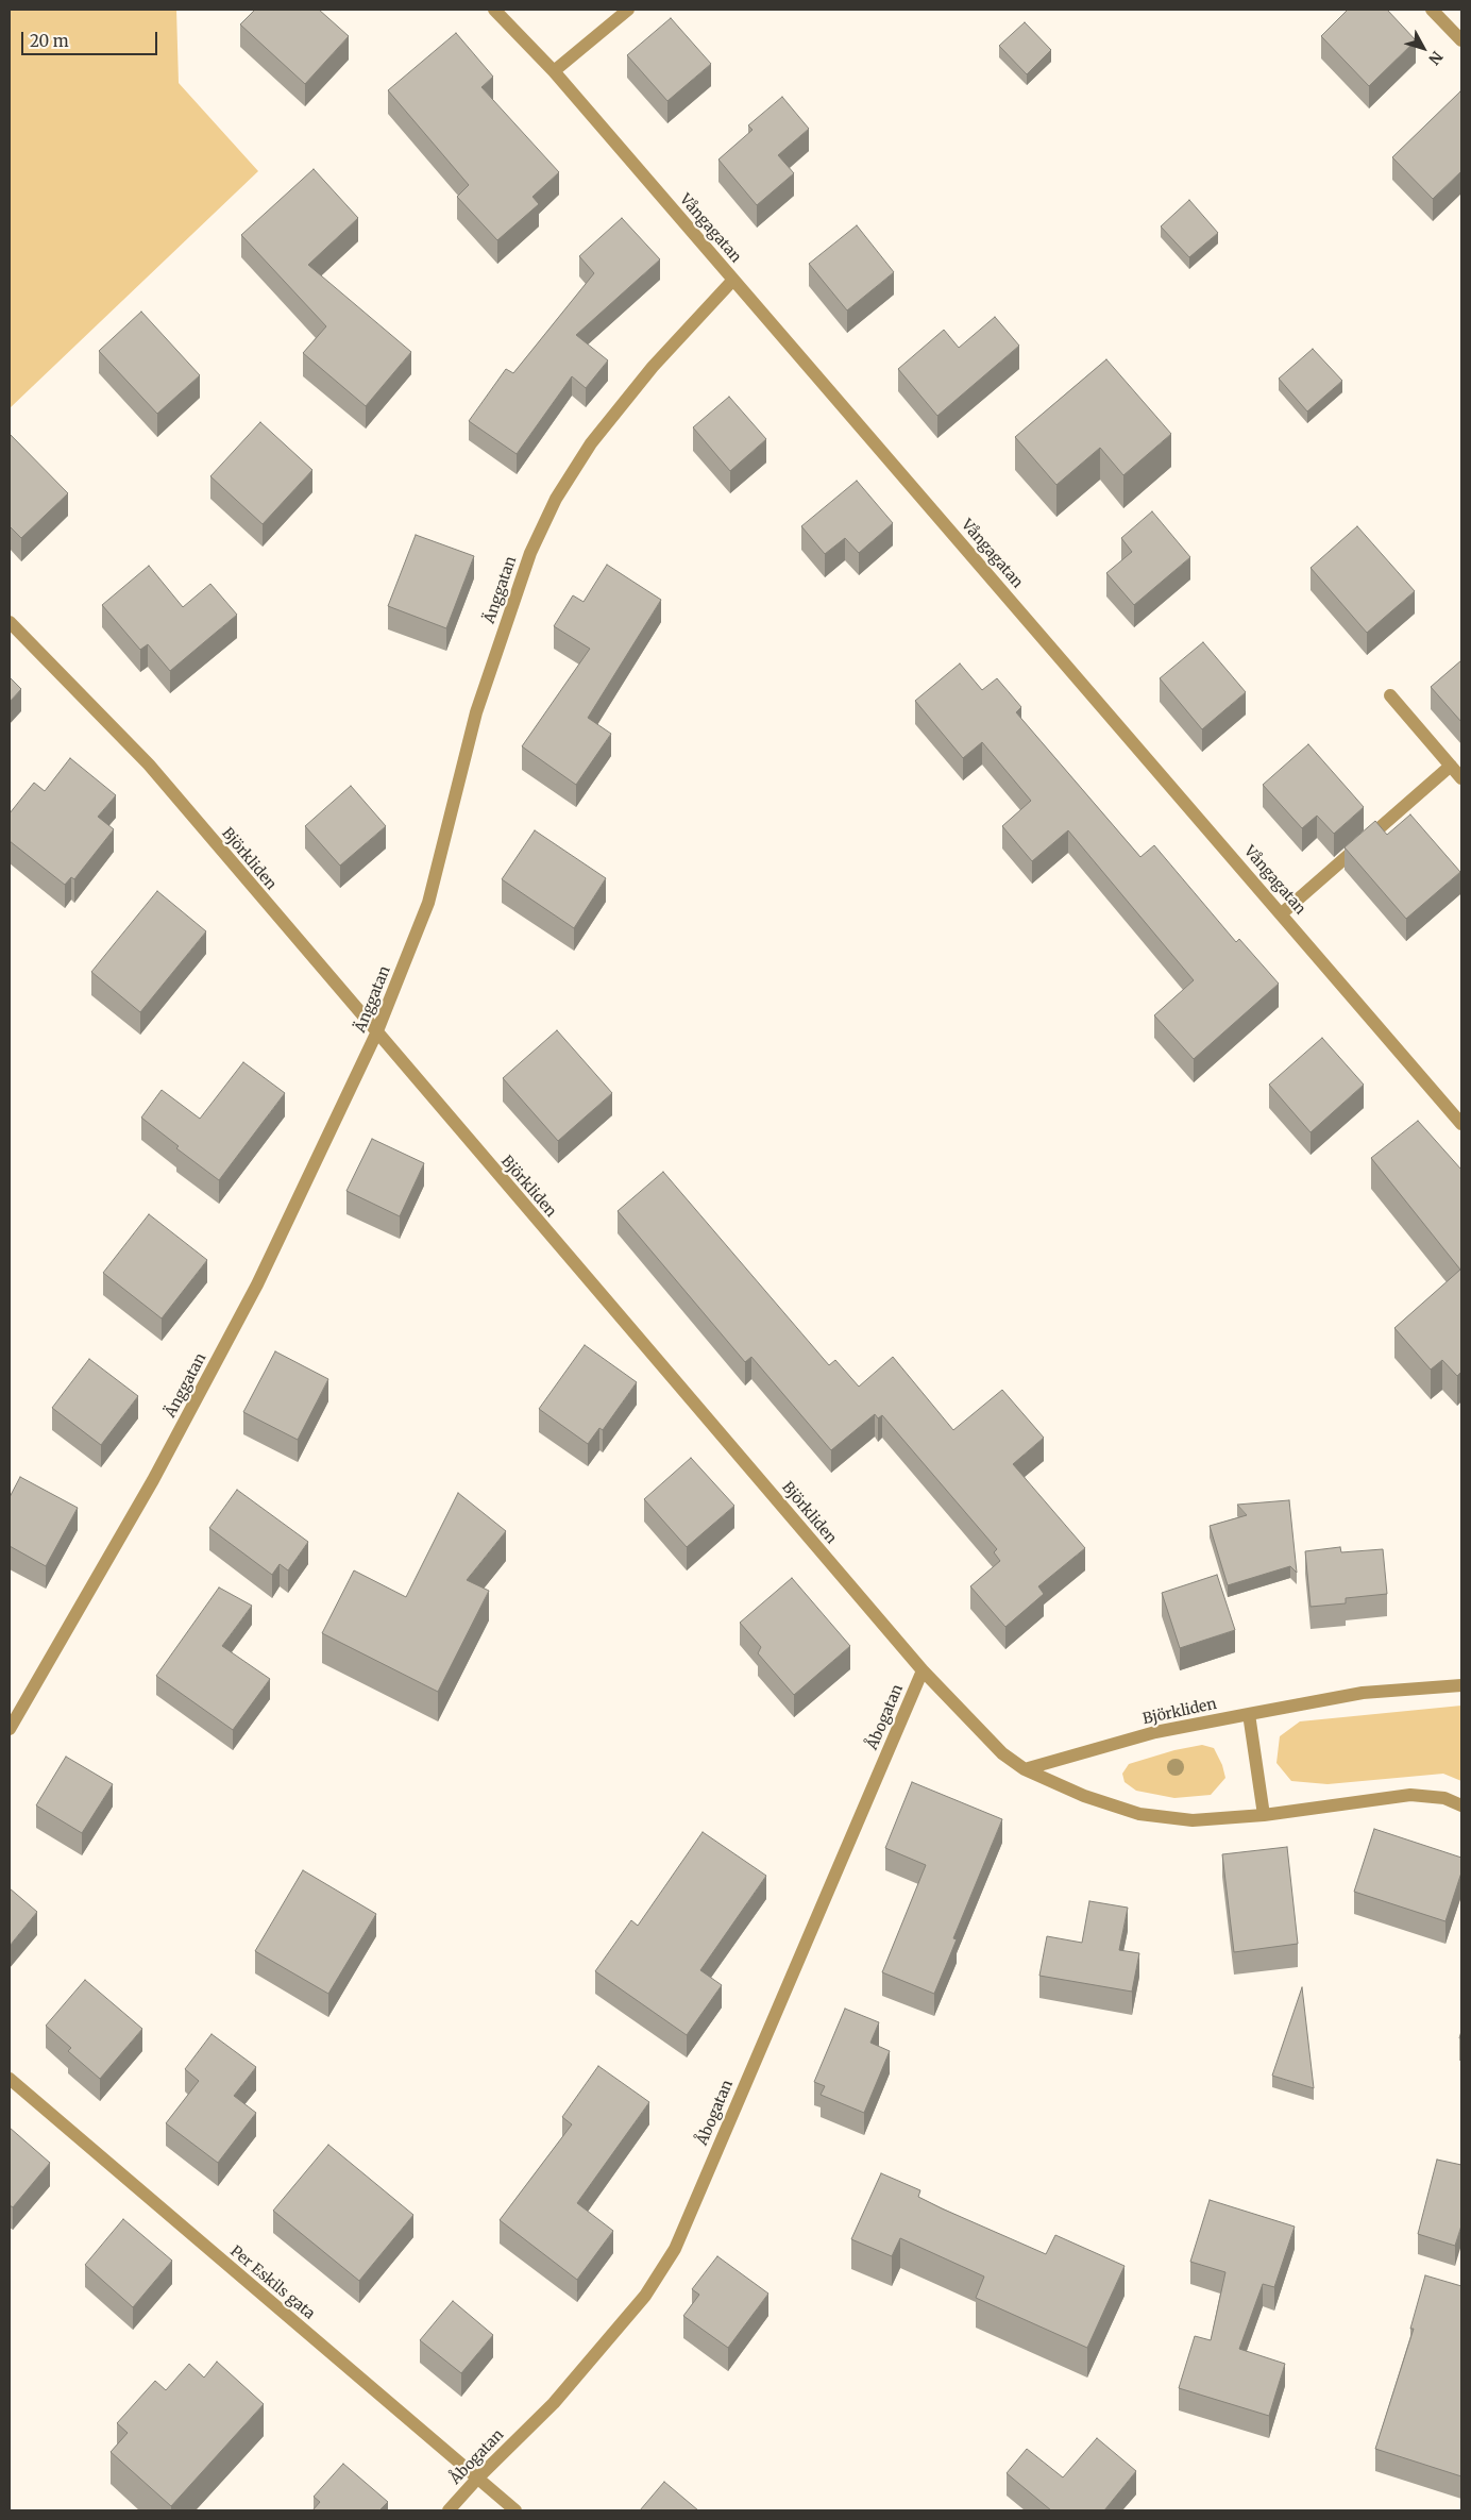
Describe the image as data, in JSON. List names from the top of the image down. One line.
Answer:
{"streets":{"street":["Vångagatan","Änggatan","Björkliden","Åbogatan","Per Eskils gata"]},"crossings":[["Vångagatan","Änggatan"],["Änggatan","Björkliden"],["Björkliden","Åbogatan"],["Åbogatan","Per Eskils gata"]],"scale_bar":"20 m","north":"bottom right"}
